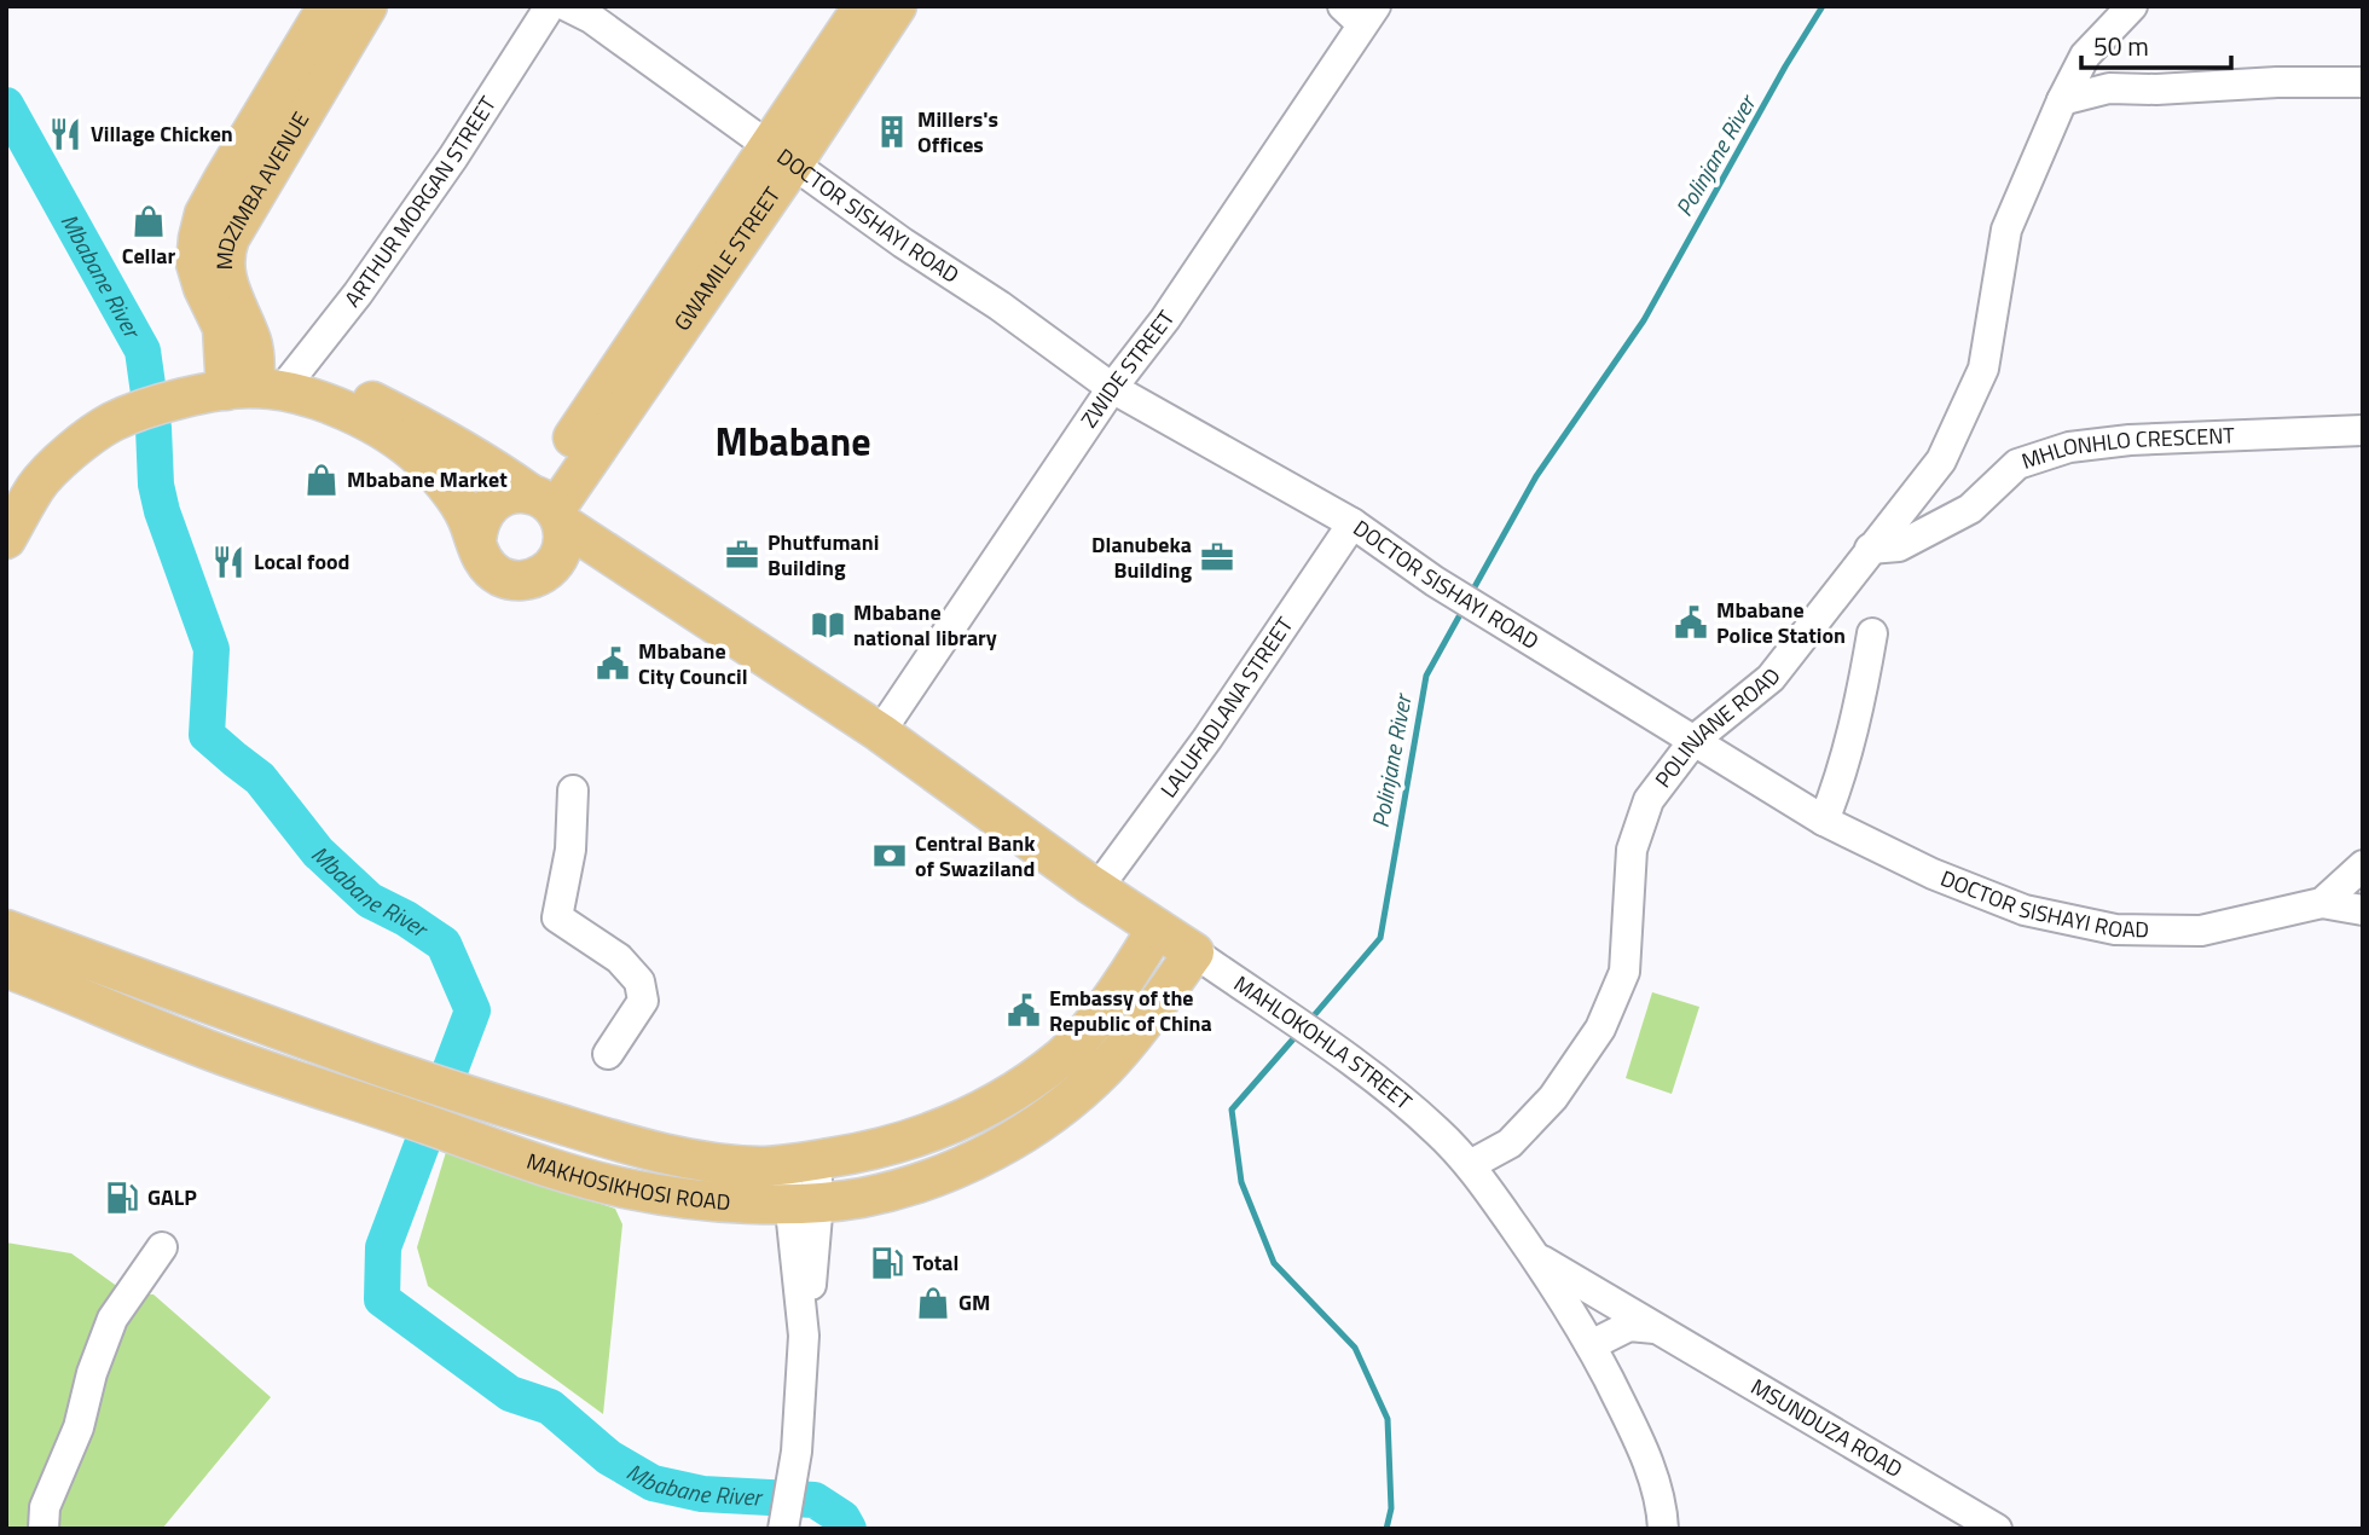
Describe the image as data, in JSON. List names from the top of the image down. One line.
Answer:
{"streets":{"main road":["MDZIMBA AVENUE","GWAMILE STREET","MAHLOKOHLA STREET","MAKHOSIKHOSI ROAD"],"street":["ARTHUR MORGAN STREET","DOCTOR SISHAYI ROAD","ZWIDE STREET","MHLONHLO CRESCENT","LALUFADLANA STREET","POLINJANE ROAD","MSUNDUZA ROAD"]},"crossings":[["MDZIMBA AVENUE","ARTHUR MORGAN STREET"],["MDZIMBA AVENUE","MAHLOKOHLA STREET"],["ARTHUR MORGAN STREET","MAHLOKOHLA STREET"],["DOCTOR SISHAYI ROAD","GWAMILE STREET"],["DOCTOR SISHAYI ROAD","ZWIDE STREET"],["DOCTOR SISHAYI ROAD","LALUFADLANA STREET"],["DOCTOR SISHAYI ROAD","POLINJANE ROAD"],["GWAMILE STREET","MAHLOKOHLA STREET"],["ZWIDE STREET","MAHLOKOHLA STREET"],["MHLONHLO CRESCENT","POLINJANE ROAD"],["LALUFADLANA STREET","MAHLOKOHLA STREET"],["POLINJANE ROAD","MAHLOKOHLA STREET"],["MAHLOKOHLA STREET","MAKHOSIKHOSI ROAD"],["MAHLOKOHLA STREET","MSUNDUZA ROAD"]],"districts":["Mbabane"],"water":["Polinjane River","Mbabane River"],"places":{"building":["Millers's Offices"],"restaurant":["Village Chicken","Local food"],"shop":["Cellar","Mbabane Market","GM"],"office":["Phutfumani Building","Dlanubeka Building"],"public building":["Mbabane Police Station","Mbabane City Council","Embassy of the Republic of China"],"library":["Mbabane national library"],"bank":["Central Bank of Swaziland"],"fuel station":["GALP","Total"]},"scale_bar":"50 m"}
